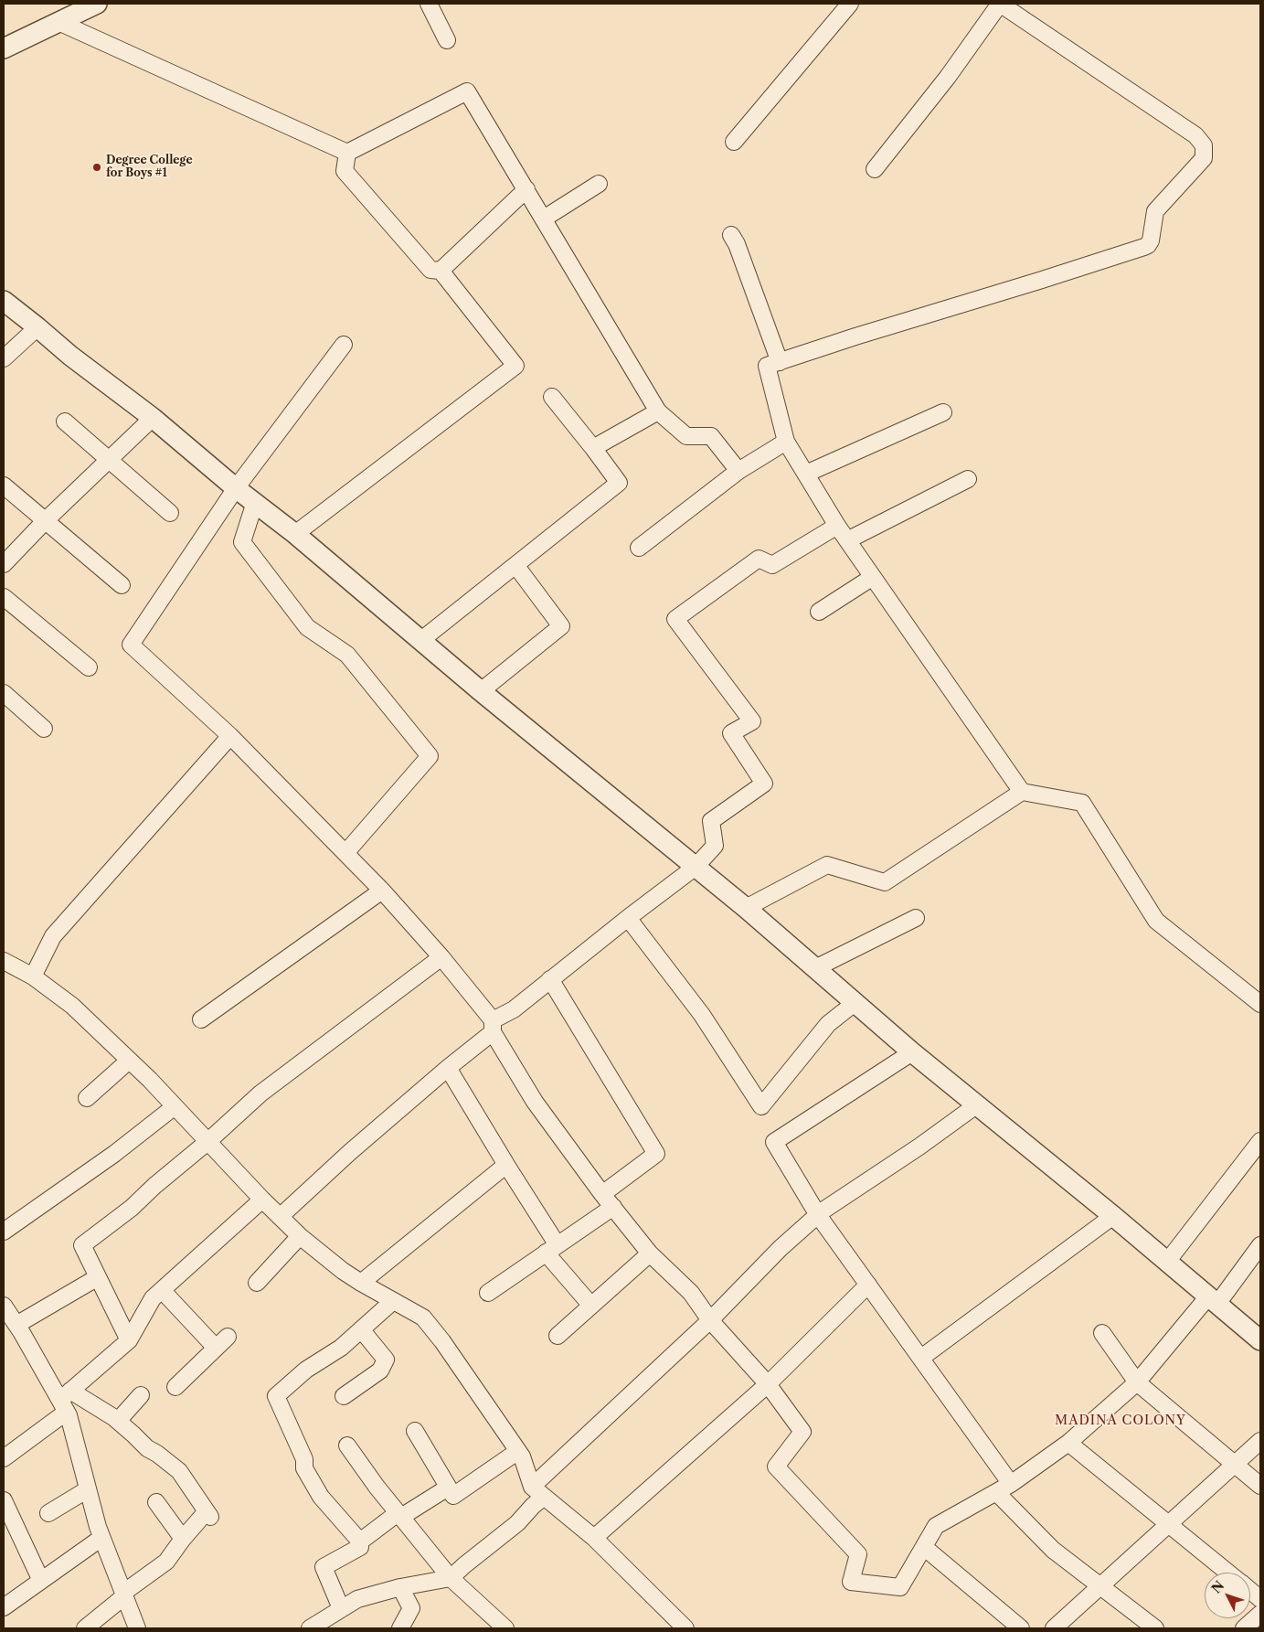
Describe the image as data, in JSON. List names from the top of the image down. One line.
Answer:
{"districts":["MADINA COLONY"],"places":["Degree College for Boys #1"],"north":"top left"}
